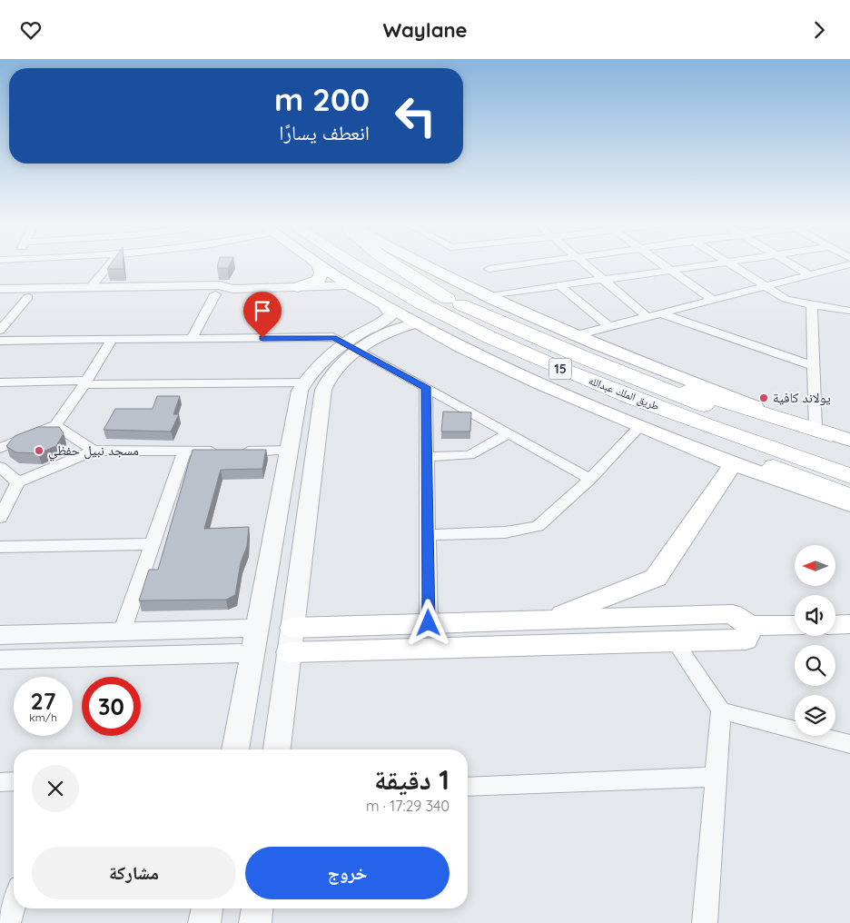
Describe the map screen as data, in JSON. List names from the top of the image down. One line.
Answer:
{"streets":{"highway":["15","طريق الملك عبدالله"]},"places":["يولاند كافية","مسجد نبيل حفظي"],"north":"left","page":{"header":"Waylane","turn":["200 m","انعطف يسارًا"],"speed":"27 km/h","limit":"30","heading":["1 دقيقة","340 m · 17:29"],"buttons":["خروج","مشاركة"]}}
